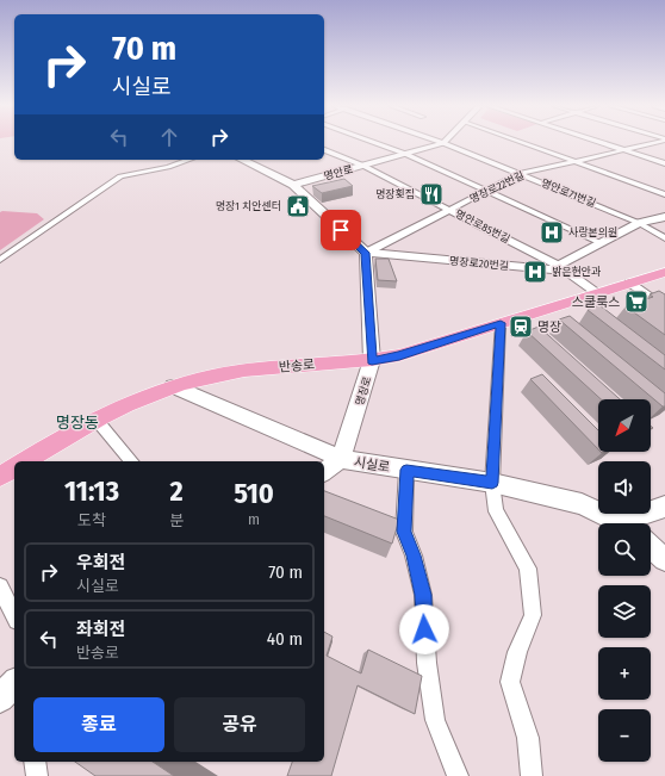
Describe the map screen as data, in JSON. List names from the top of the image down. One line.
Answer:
{"streets":{"main road":["명안로","명장로20번길","반송로","명장로","시실로"],"street":["명장로22번길","명안로71번길","명안로85번길"]},"crossings":[["명안로","명안로71번길"],["명안로","명안로85번길"],["명장로22번길","명안로71번길"],["명장로22번길","명안로85번길"],["명장로22번길","명장로20번길"],["명장로22번길","명장로"],["명안로71번길","명장로20번길"],["명안로85번길","명장로20번길"],["명안로85번길","반송로"],["명장로20번길","명장로"],["반송로","명장로"],["반송로","시실로"],["명장로","시실로"]],"districts":["명장동"],"places":{"restaurant":["명장횟집"],"public building":["명장1 치안센터"],"hospital":["사랑본의원","밝은현안과"],"supermarket":["스쿨룩스"],"station":["명장"]},"north":"bottom left","page":{"turn":["70 m","시실로"],"map_buttons":["+","−"],"eta":["11:13","도착","2","분","510","m"],"list":[{"name":"우회전","note":"시실로","value":"70 m"},{"name":"좌회전","note":"반송로","value":"40 m"}],"buttons":["종료","공유"]}}
